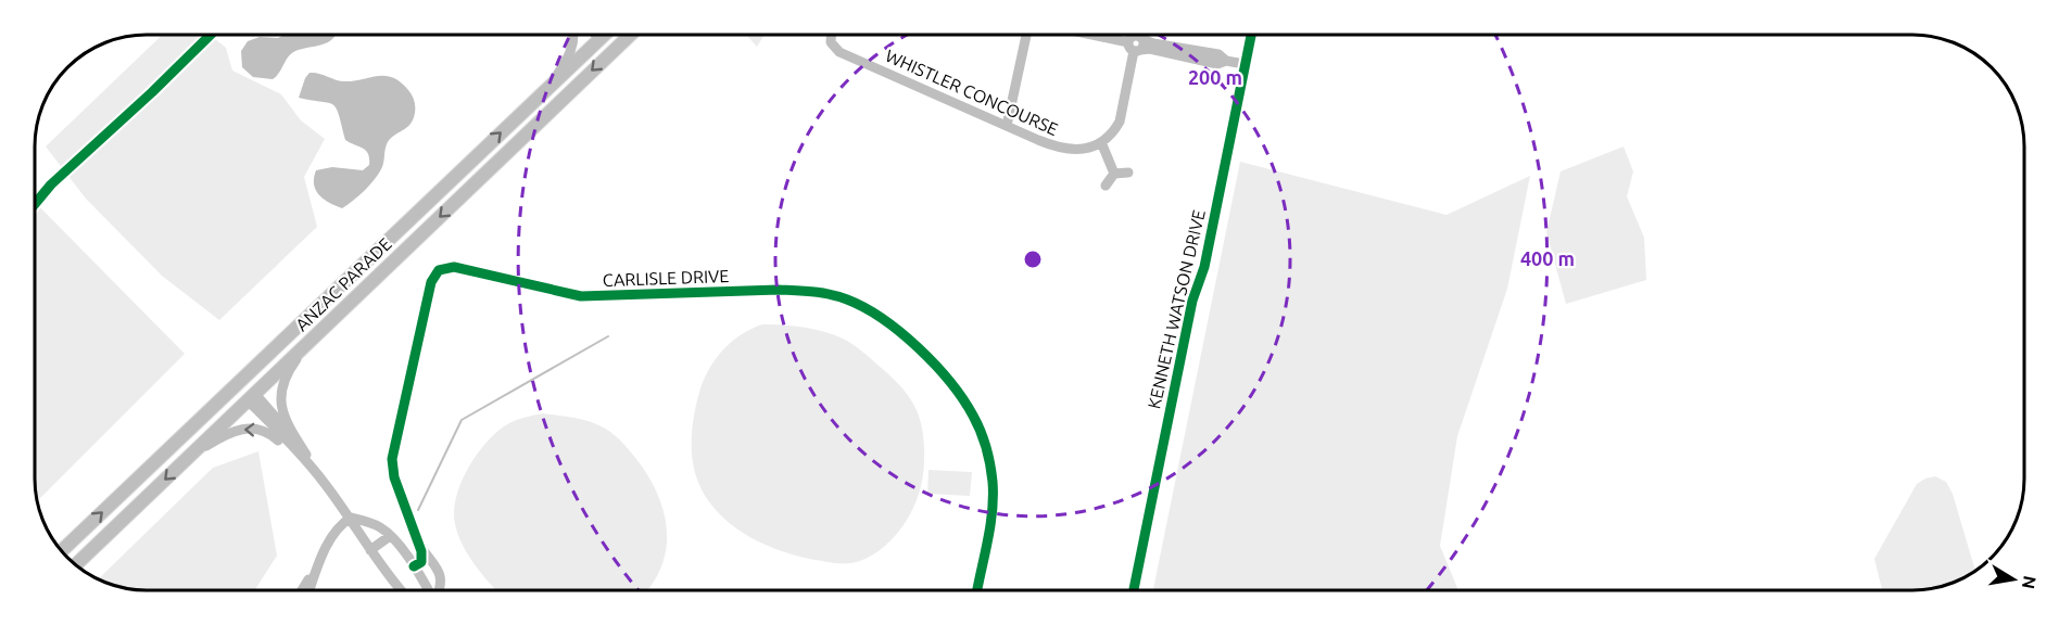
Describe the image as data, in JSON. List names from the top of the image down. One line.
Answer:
{"streets":{"main road":["ANZAC PARADE"],"street":["WHISTLER CONCOURSE","CARLISLE DRIVE","KENNETH WATSON DRIVE"]},"north":"right","rings":["200 m","400 m"]}
